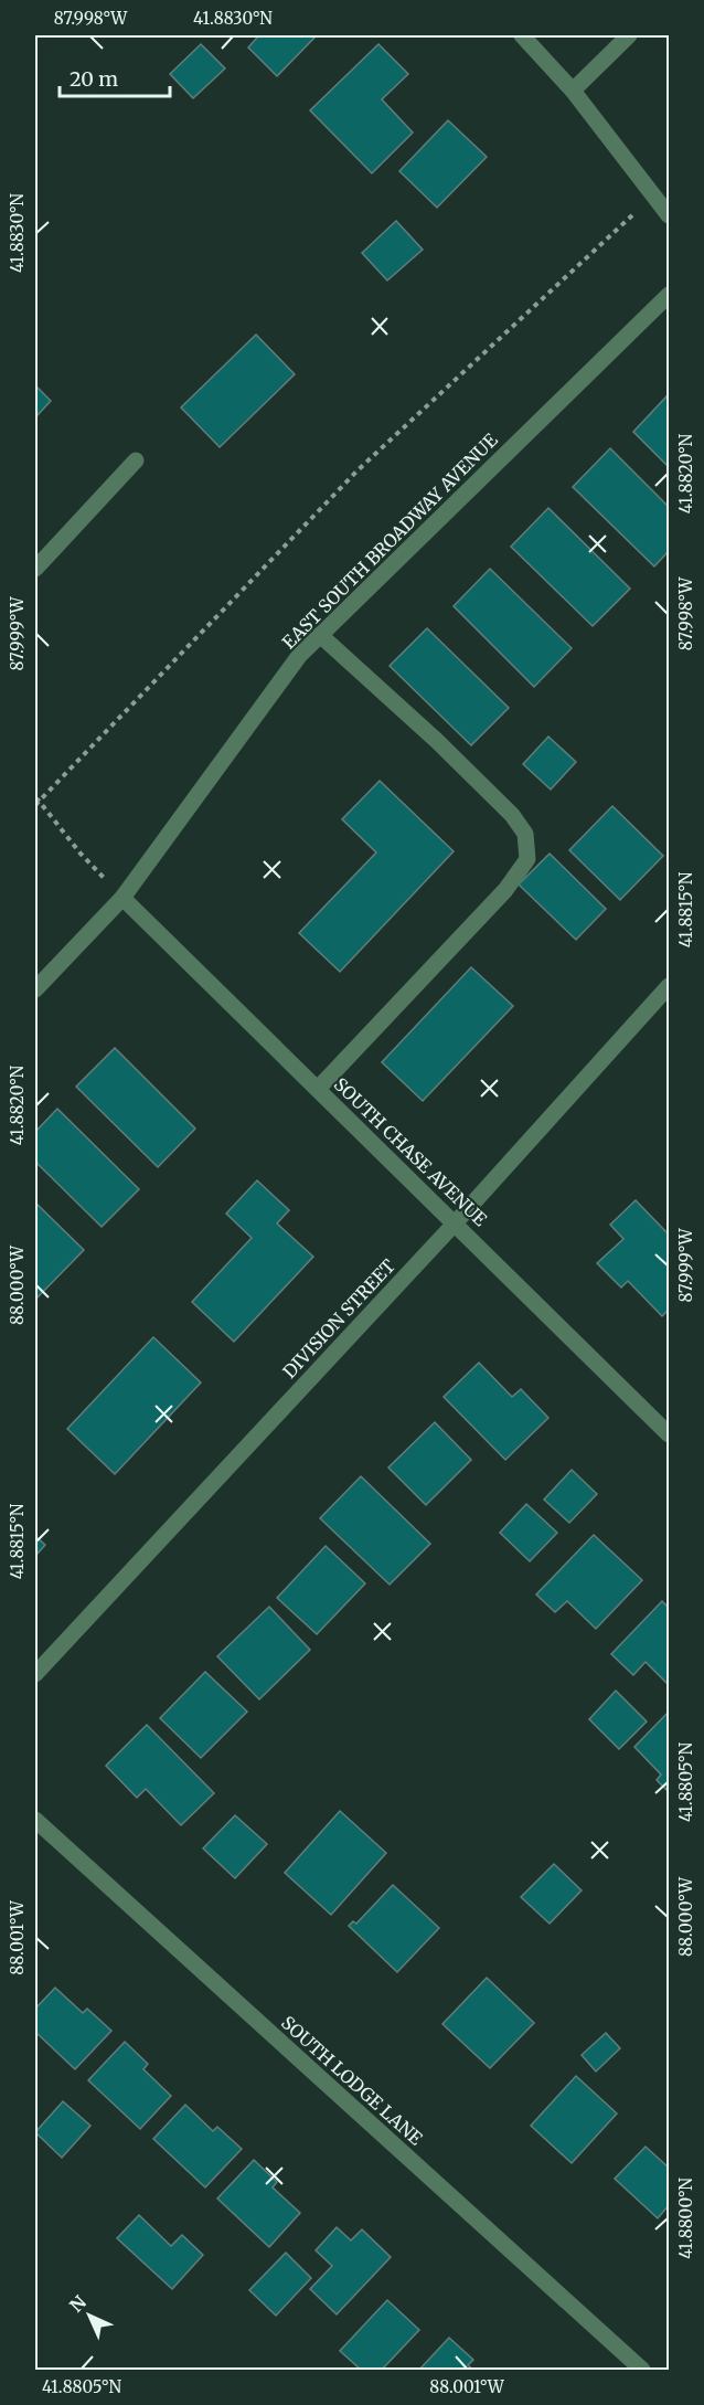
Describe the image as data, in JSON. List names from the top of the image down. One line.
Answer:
{"streets":{"street":["EAST SOUTH BROADWAY AVENUE","SOUTH CHASE AVENUE","DIVISION STREET","SOUTH LODGE LANE"]},"crossings":[["EAST SOUTH BROADWAY AVENUE","SOUTH CHASE AVENUE"],["SOUTH CHASE AVENUE","DIVISION STREET"]],"scale_bar":"20 m","north":"top left","coordinates":["87.998°W","41.8830°N","41.8820°N","87.999°W","41.8815°N","88.000°W","41.8805°N","88.001°W","41.8800°N"]}
